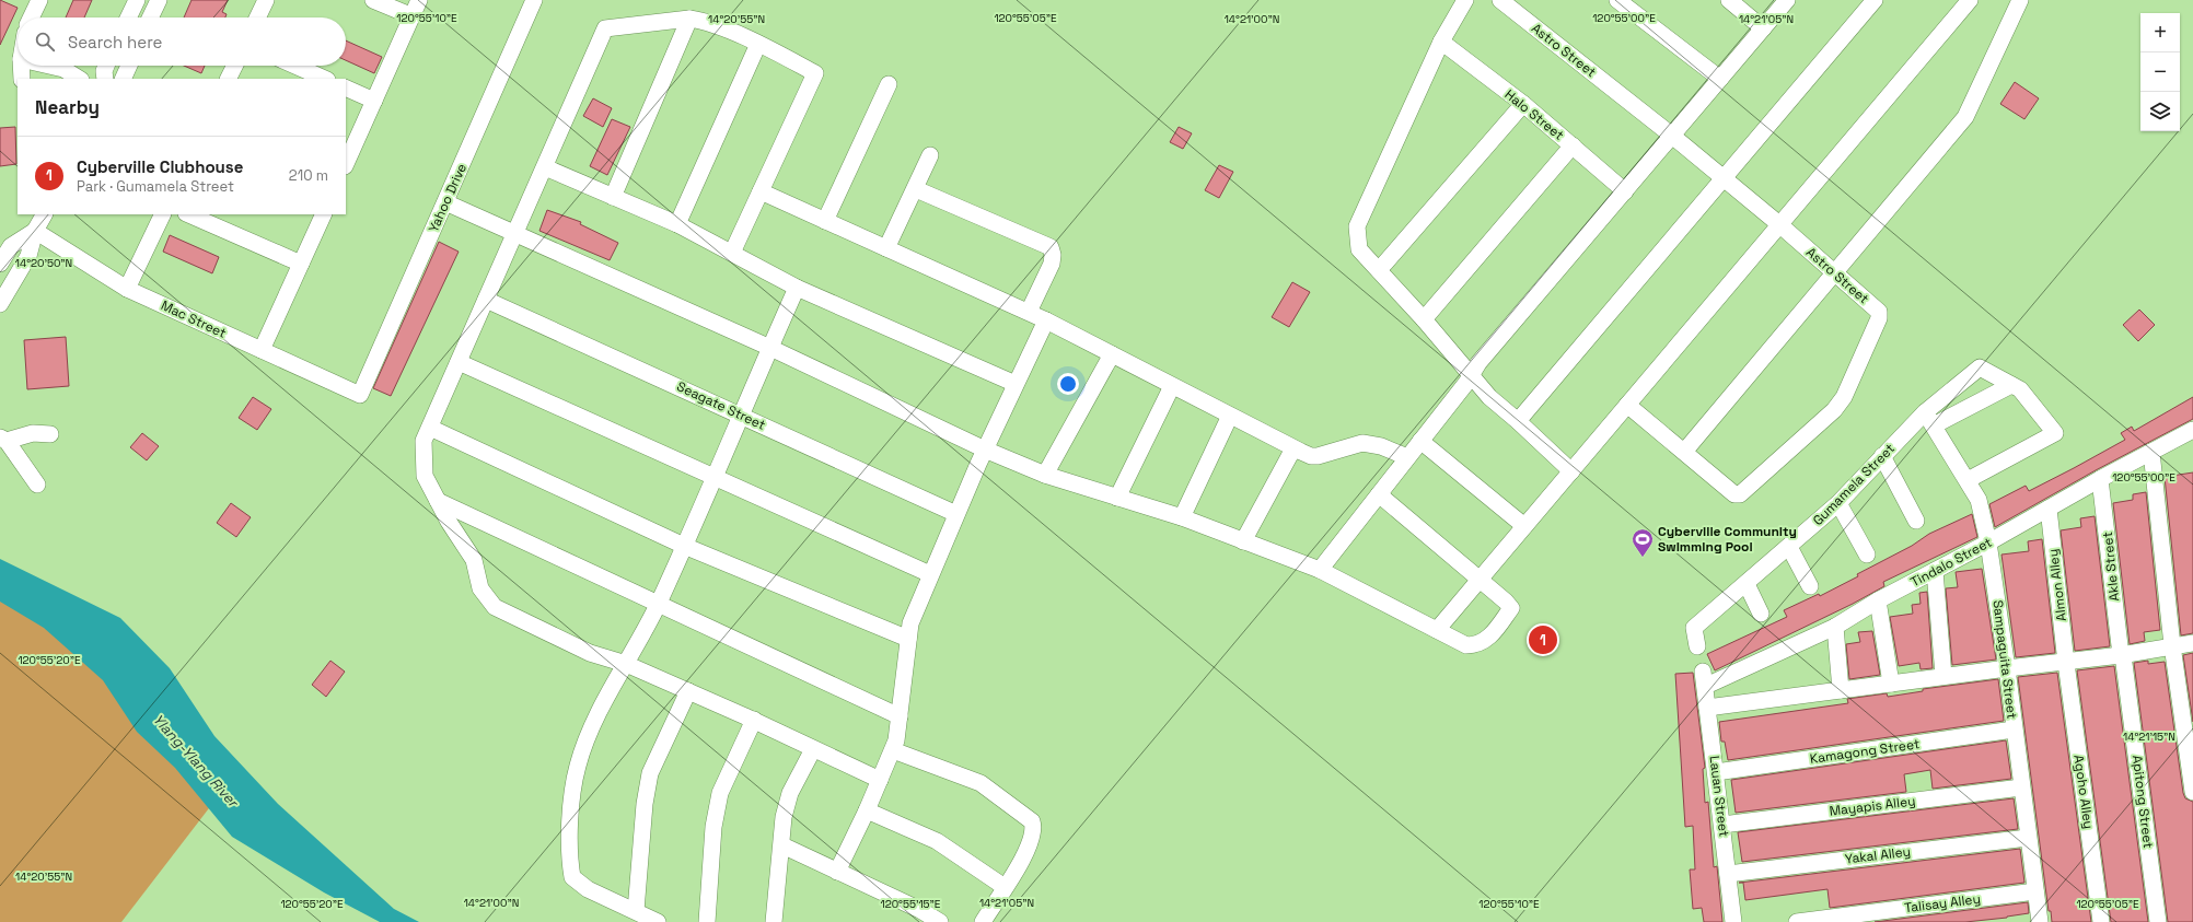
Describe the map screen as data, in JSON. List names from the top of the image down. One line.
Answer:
{"streets":{"street":["Astro Street","Halo Street","Yahoo Drive","Mac Street","Seagate Street","Gumamela Street","Tindalo Street","Akle Street","Almon Alley","Sampaguita Street","Kamagong Street","Agoho Alley","Lauan Street","Apitong Street","Mayapis Alley","Yakal Alley","Talisay Alley"]},"crossings":[["Yahoo Drive","Mac Street"],["Gumamela Street","Sampaguita Street"],["Tindalo Street","Akle Street"],["Tindalo Street","Almon Alley"],["Tindalo Street","Sampaguita Street"],["Tindalo Street","Lauan Street"],["Akle Street","Apitong Street"],["Almon Alley","Agoho Alley"],["Sampaguita Street","Kamagong Street"],["Sampaguita Street","Mayapis Alley"],["Sampaguita Street","Yakal Alley"],["Sampaguita Street","Talisay Alley"],["Kamagong Street","Lauan Street"],["Lauan Street","Mayapis Alley"],["Lauan Street","Yakal Alley"]],"water":["Ylang-Ylang River"],"places":{"sports":["Cyberville Community Swimming Pool"]},"page":{"map_buttons":["+","−"],"search":"Search here","heading":"Nearby","list":[{"mark":"1","name":"Cyberville Clubhouse","note":"Park · Gumamela Street","value":"210 m"}],"pins":"1"},"coordinates":["120°55'10\"E","120°55'05\"E","120°55'00\"E","14°20'55\"N","14°21'00\"N","14°21'05\"N","14°20'50\"N","120°55'20\"E","14°21'15\"N","120°55'15\"E"]}
